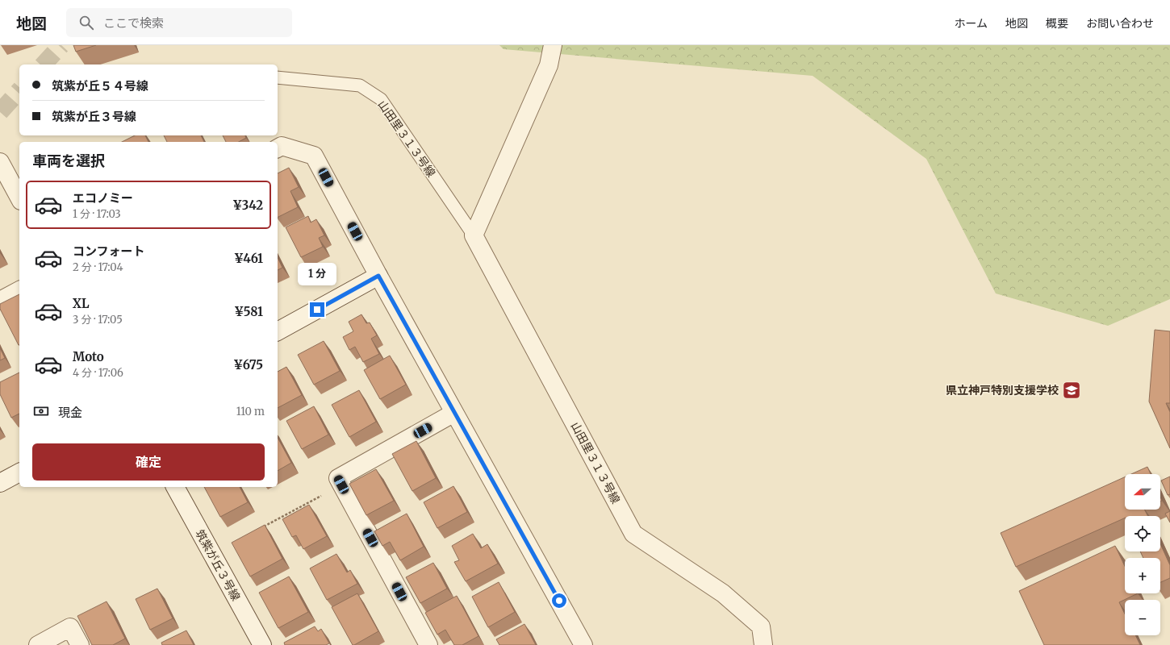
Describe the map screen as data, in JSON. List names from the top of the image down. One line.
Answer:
{"streets":{"street":["山田里３１３号線","筑紫が丘３号線"]},"places":{"school or university":["県立神戸特別支援学校"]},"north":"left","page":{"header":"地図","search":"ここで検索","nav":["ホーム","地図","概要","お問い合わせ"],"banner":["筑紫が丘５４号線","筑紫が丘３号線"],"heading":"車両を選択","list":[{"name":"エコノミー","note":"1 分 · 17:03","value":"¥342"},{"name":"コンフォート","note":"2 分 · 17:04","value":"¥461"},{"name":"XL","note":"3 分 · 17:05","value":"¥581"},{"name":"Moto","note":"4 分 · 17:06","value":"¥675"}],"bubble":"1 分","pay":["現金","110 m"],"buttons":"確定","map_buttons":["+","−"]}}
